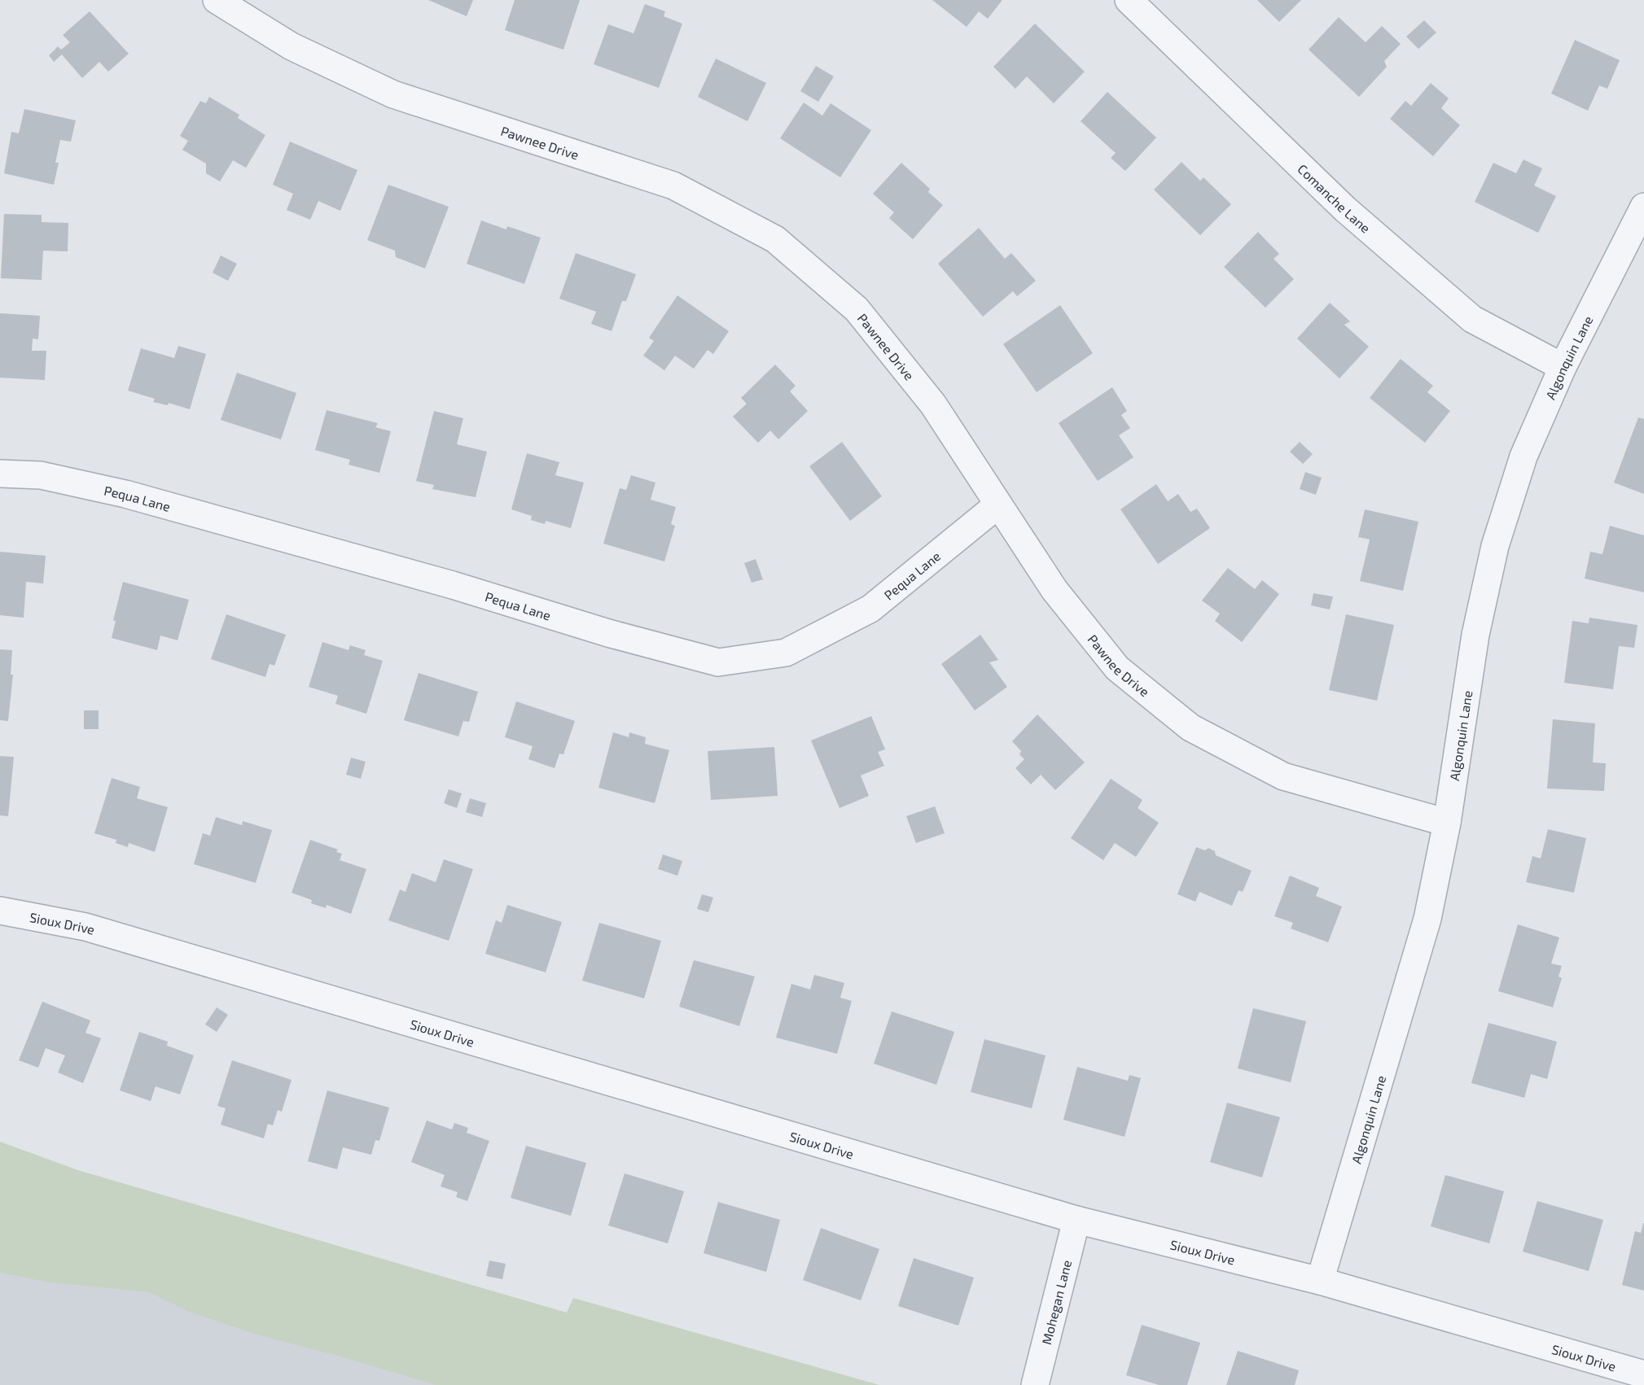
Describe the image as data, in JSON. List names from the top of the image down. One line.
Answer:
{"streets":{"street":["Pawnee Drive","Comanche Lane","Algonquin Lane","Pequa Lane","Sioux Drive","Mohegan Lane"]},"crossings":[["Pawnee Drive","Algonquin Lane"],["Pawnee Drive","Pequa Lane"],["Comanche Lane","Algonquin Lane"],["Algonquin Lane","Sioux Drive"],["Sioux Drive","Mohegan Lane"]]}
